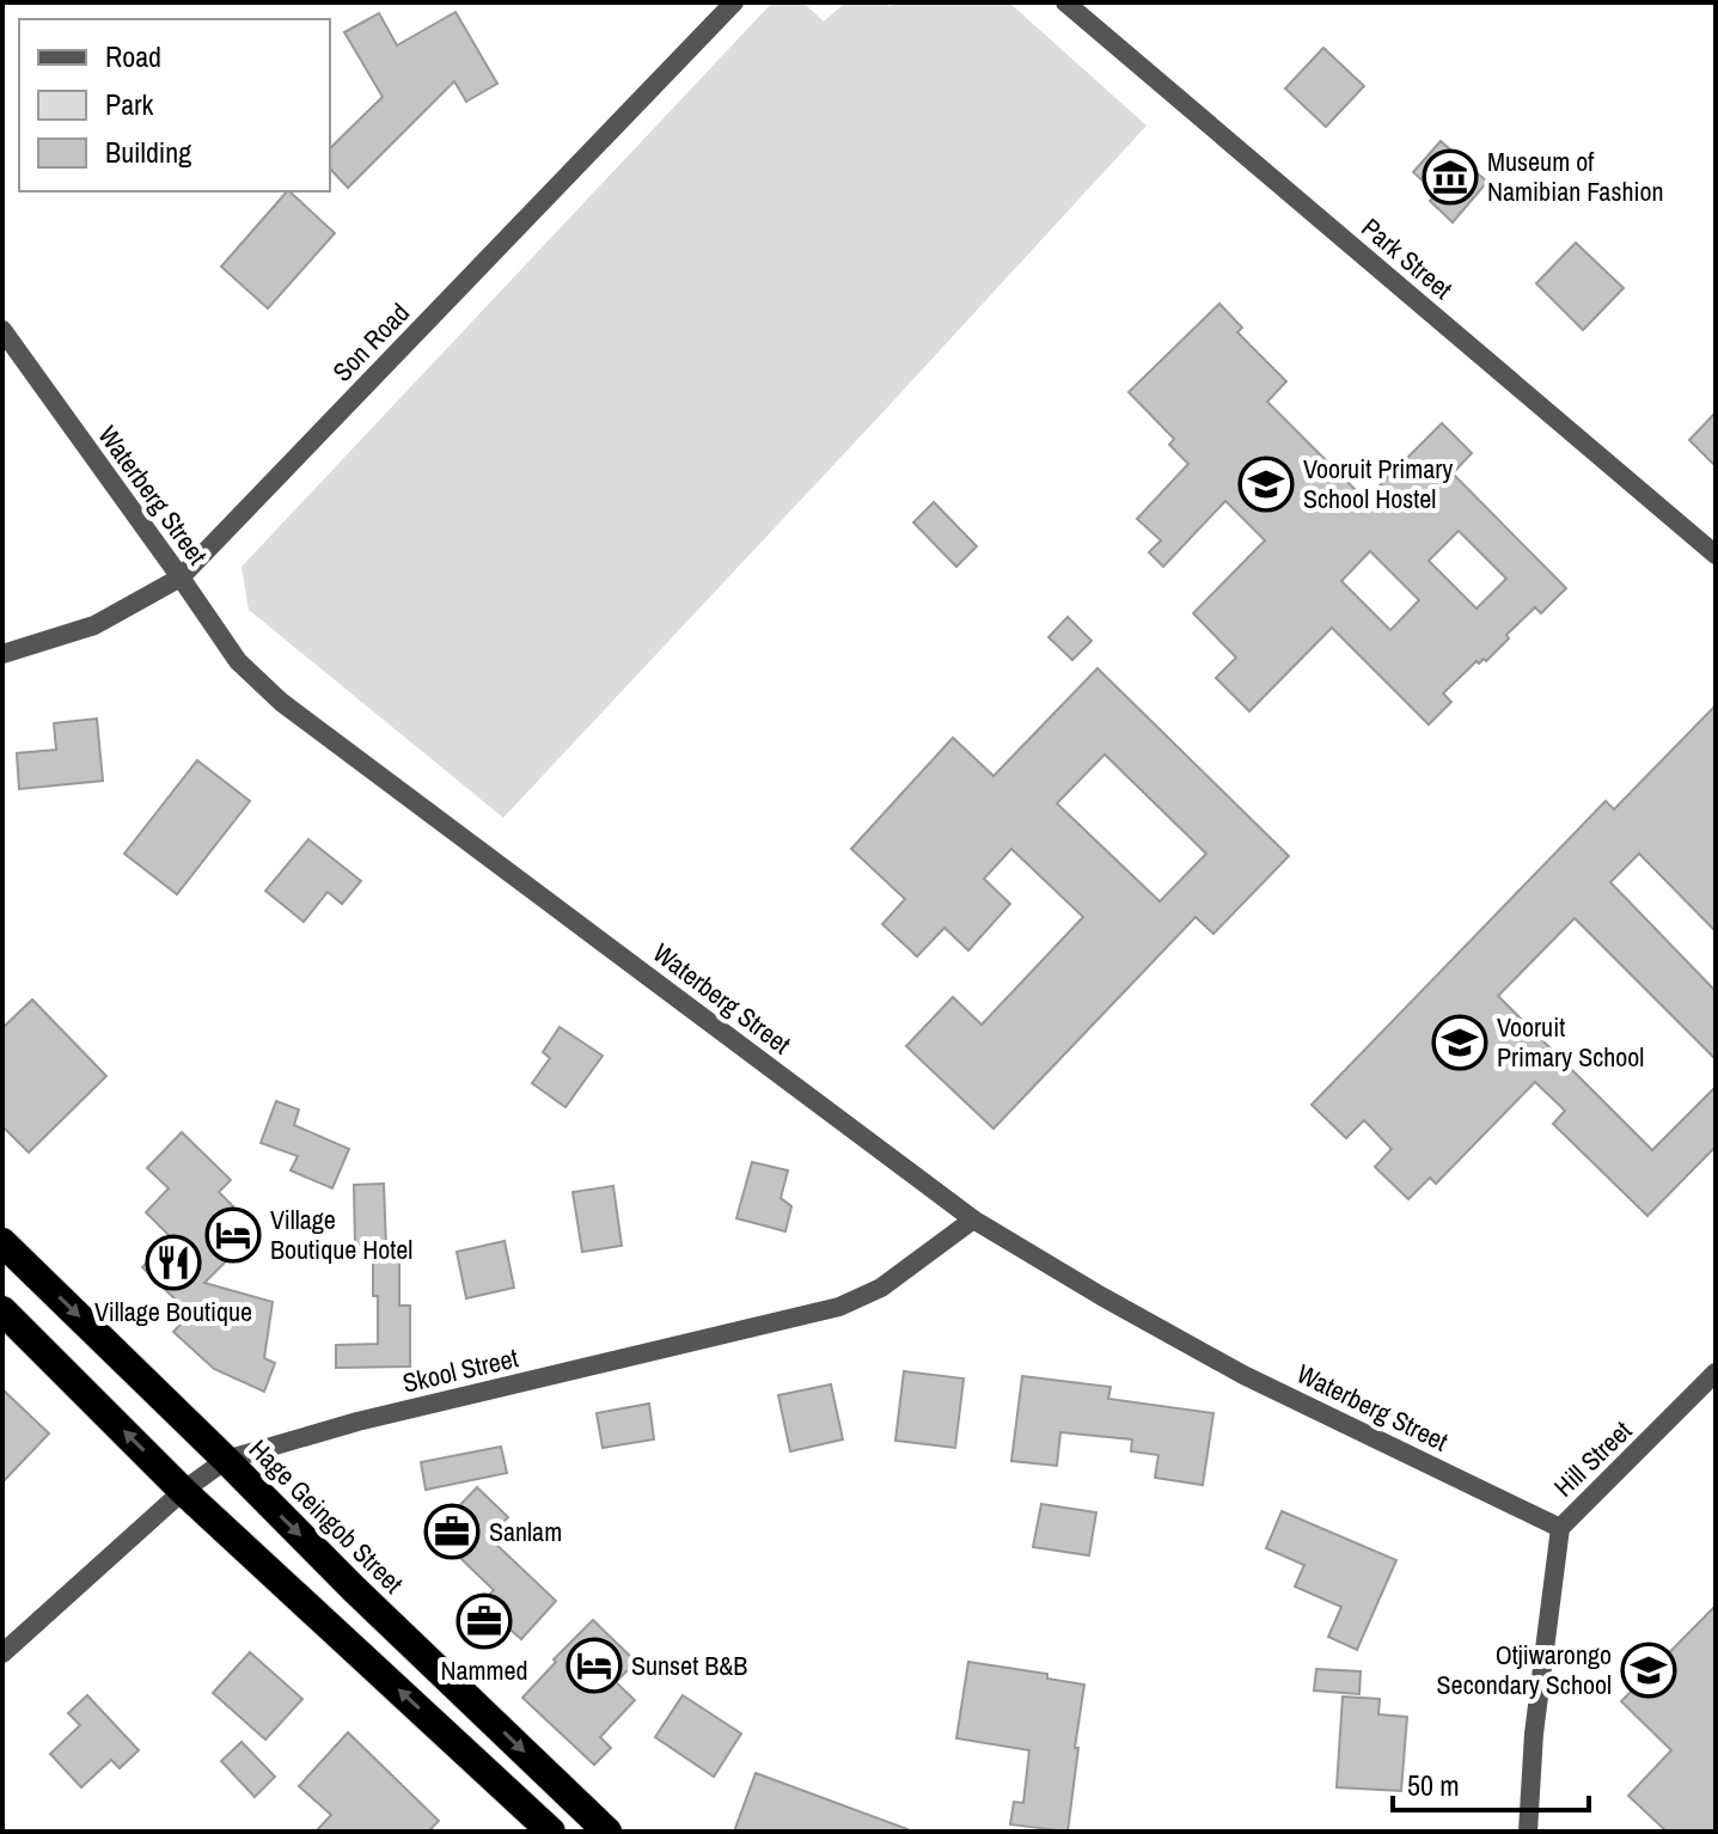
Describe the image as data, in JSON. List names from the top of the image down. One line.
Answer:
{"streets":{"highway":["Hage Geingob Street"],"street":["Park Street","Son Road","Waterberg Street","Skool Street","Hill Street"]},"crossings":[["Son Road","Waterberg Street"],["Waterberg Street","Skool Street"],["Waterberg Street","Hill Street"],["Skool Street","Hage Geingob Street"]],"places":{"museum":["Museum of Namibian Fashion"],"school or university":["Vooruit Primary School Hostel","Vooruit Primary School","Otjiwarongo Secondary School"],"hotel":["Village Boutique Hotel","Sunset B&B"],"restaurant":["Village Boutique"],"office":["Sanlam","Nammed"]},"legend":["Road","Park","Building"],"scale_bar":"50 m"}
